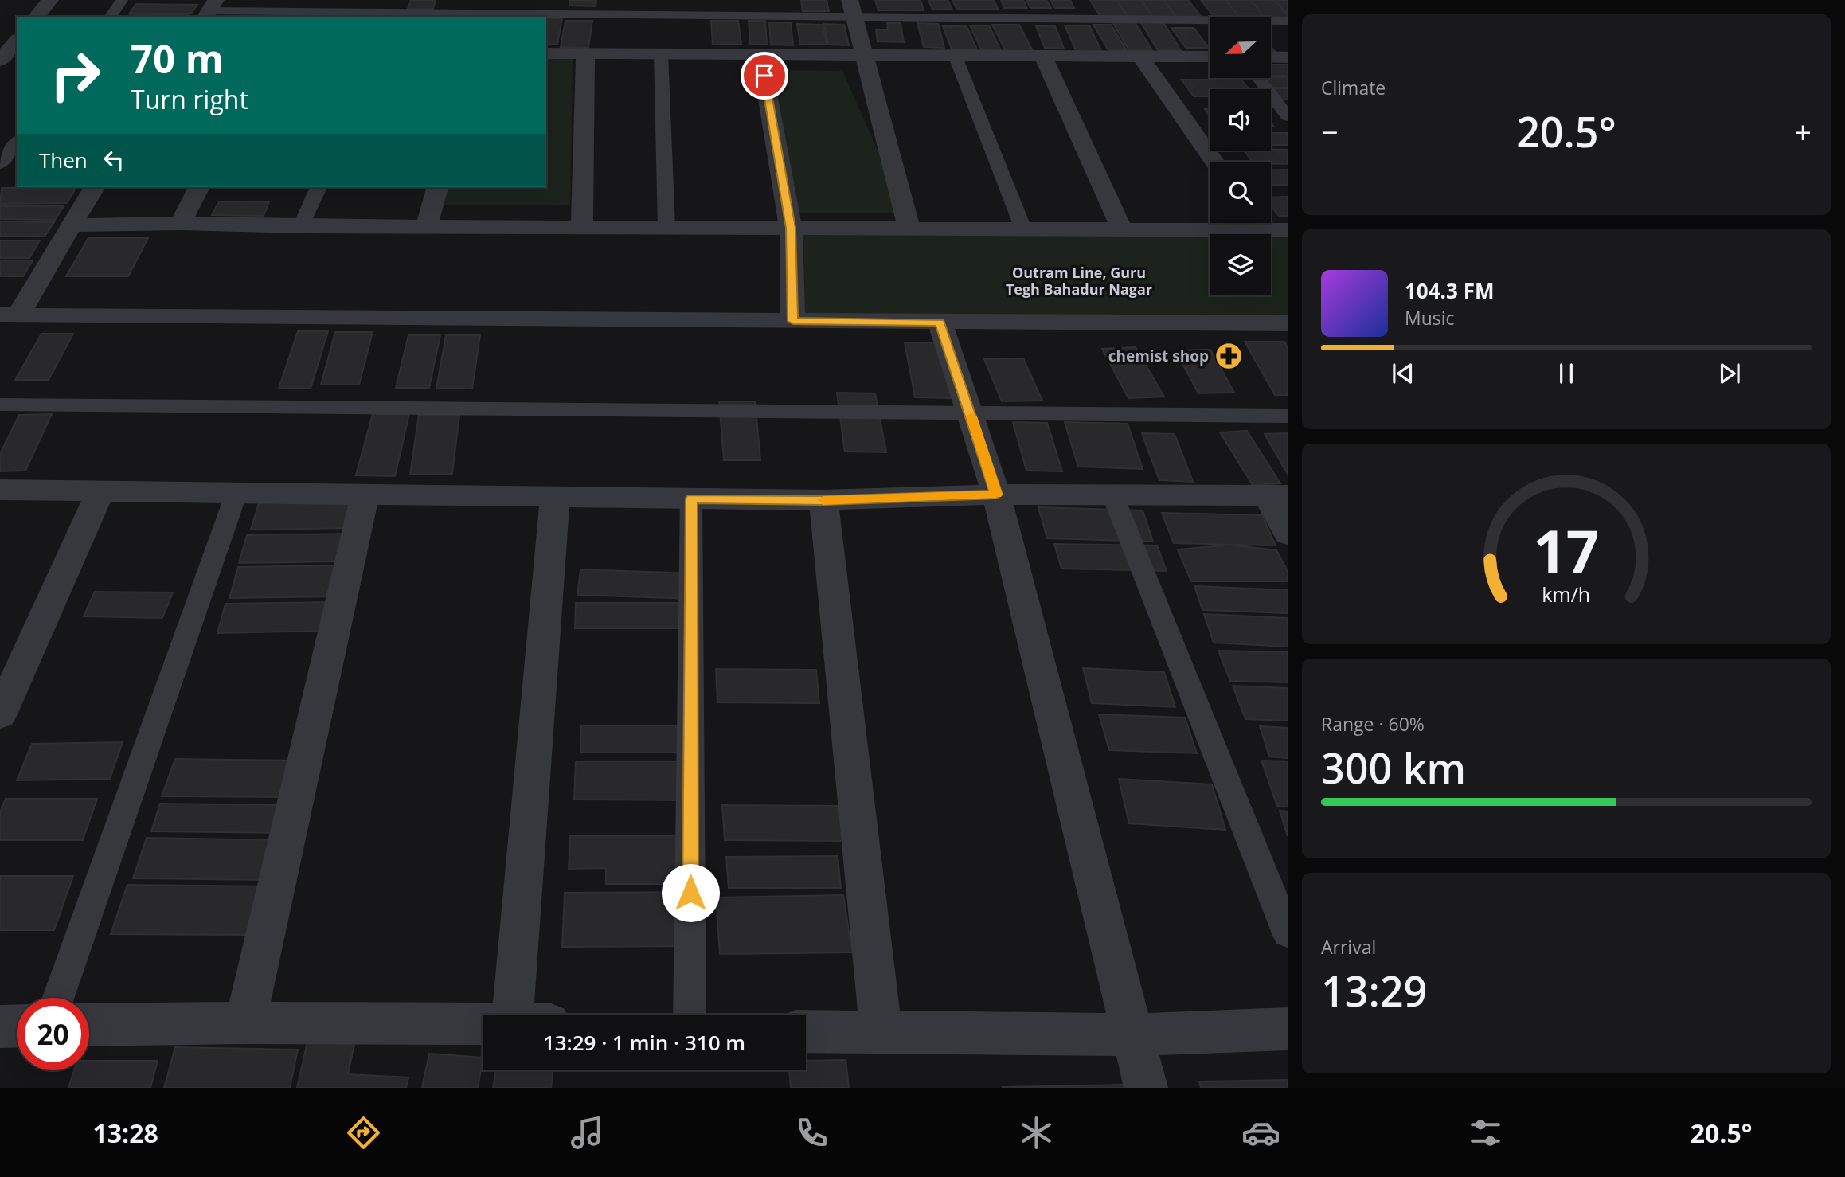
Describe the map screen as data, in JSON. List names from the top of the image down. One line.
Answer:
{"districts":["Outram Line, Guru Tegh Bahadur Nagar"],"places":{"pharmacy":["chemist shop"]},"north":"left","page":{"tile":["Climate",["Range · 60%","300 km"],["Arrival","13:29"]],"turn":["70 m","Turn right"],"heat":["−","20.5°","+"],"then":"Then","song":["104.3 FM","Music"],"limit":"20","trip":"13:29 · 1 min · 310 m","tabs":["13:28","20.5°"],"gauge":["17","km/h"]}}
